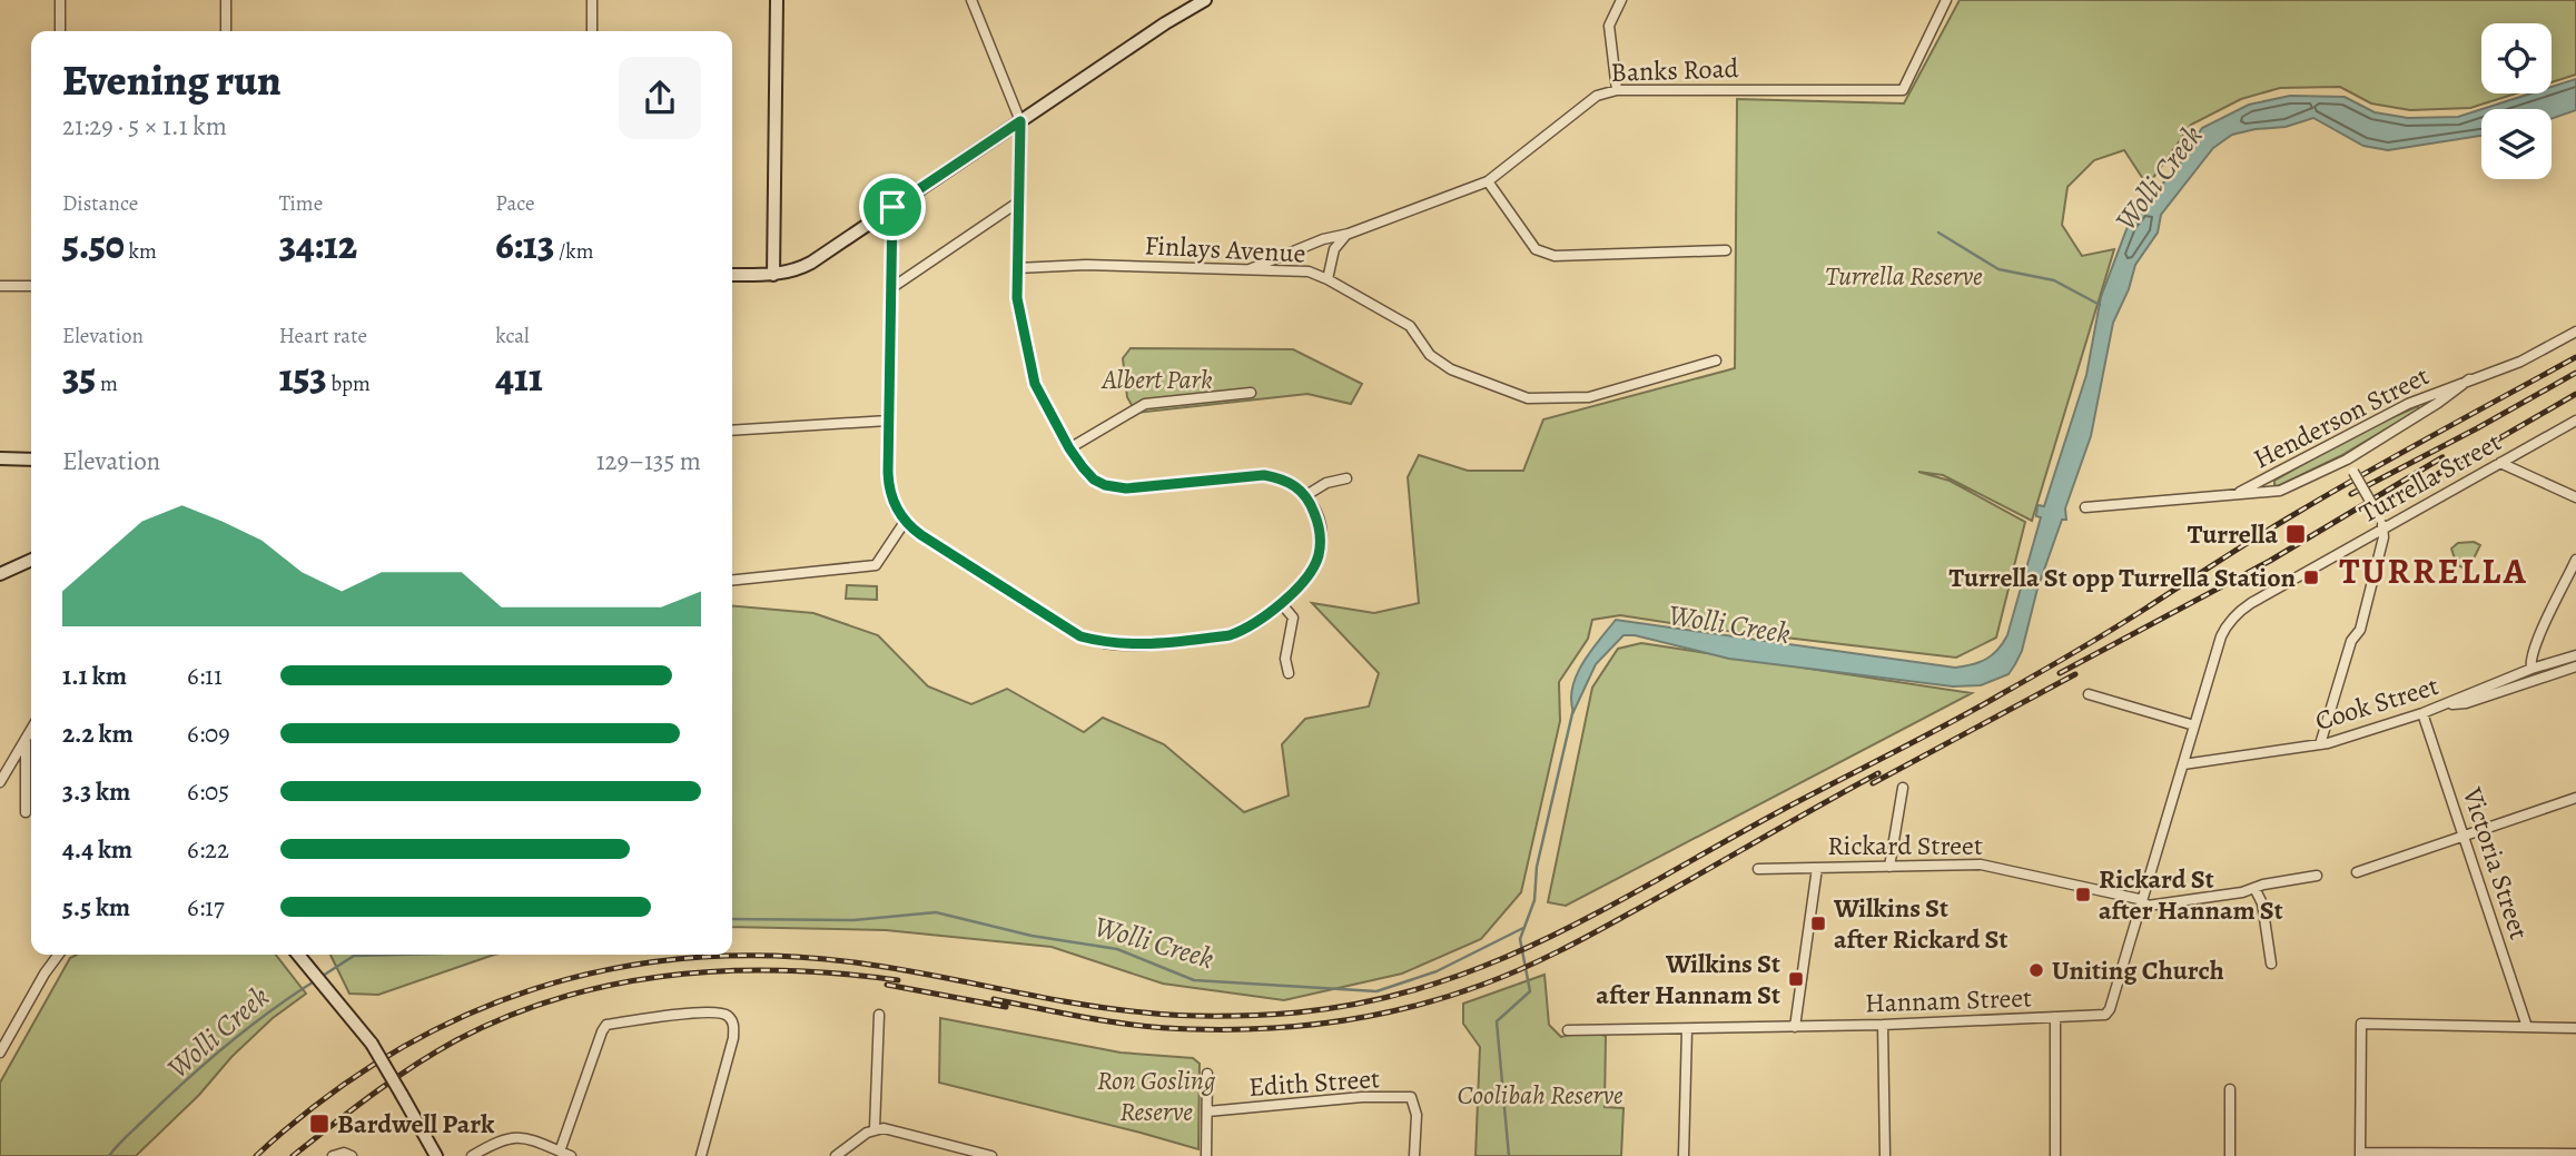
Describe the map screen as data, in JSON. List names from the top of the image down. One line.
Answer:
{"streets":{"street":["Banks Road","Finlays Avenue","Henderson Street","Turrella Street","Cook Street","Rickard Street","Victoria Street","Hannam Street","Edith Street"]},"crossings":[["Banks Road","Finlays Avenue"],["Turrella Street","Hannam Street"],["Cook Street","Victoria Street"],["Cook Street","Hannam Street"],["Rickard Street","Hannam Street"]],"districts":["TURRELLA"],"water":["Wolli Creek"],"parks":["Turrella Reserve","Albert Park","Ron Gosling Reserve","Coolibah Reserve"],"places":{"transit":["Turrella","Turrella St opp Turrella Station","Rickard St after Hannam St","Wilkins St after Rickard St","Wilkins St after Hannam St","Bardwell Park"],"other":["Uniting Church"]},"page":{"heading":["Evening run","21:29 · 5 × 1.1 km"],"stats":[["Distance","5.50 km"],["Time","34:12"],["Pace","6:13 /km"],["Elevation","35 m"],["Heart rate","153 bpm"],["kcal","411"]],"chart":["Elevation","129–135 m"],"list":[{"name":"1.1 km","note":"6:11"},{"name":"2.2 km","note":"6:09"},{"name":"3.3 km","note":"6:05"},{"name":"4.4 km","note":"6:22"},{"name":"5.5 km","note":"6:17"}]}}
